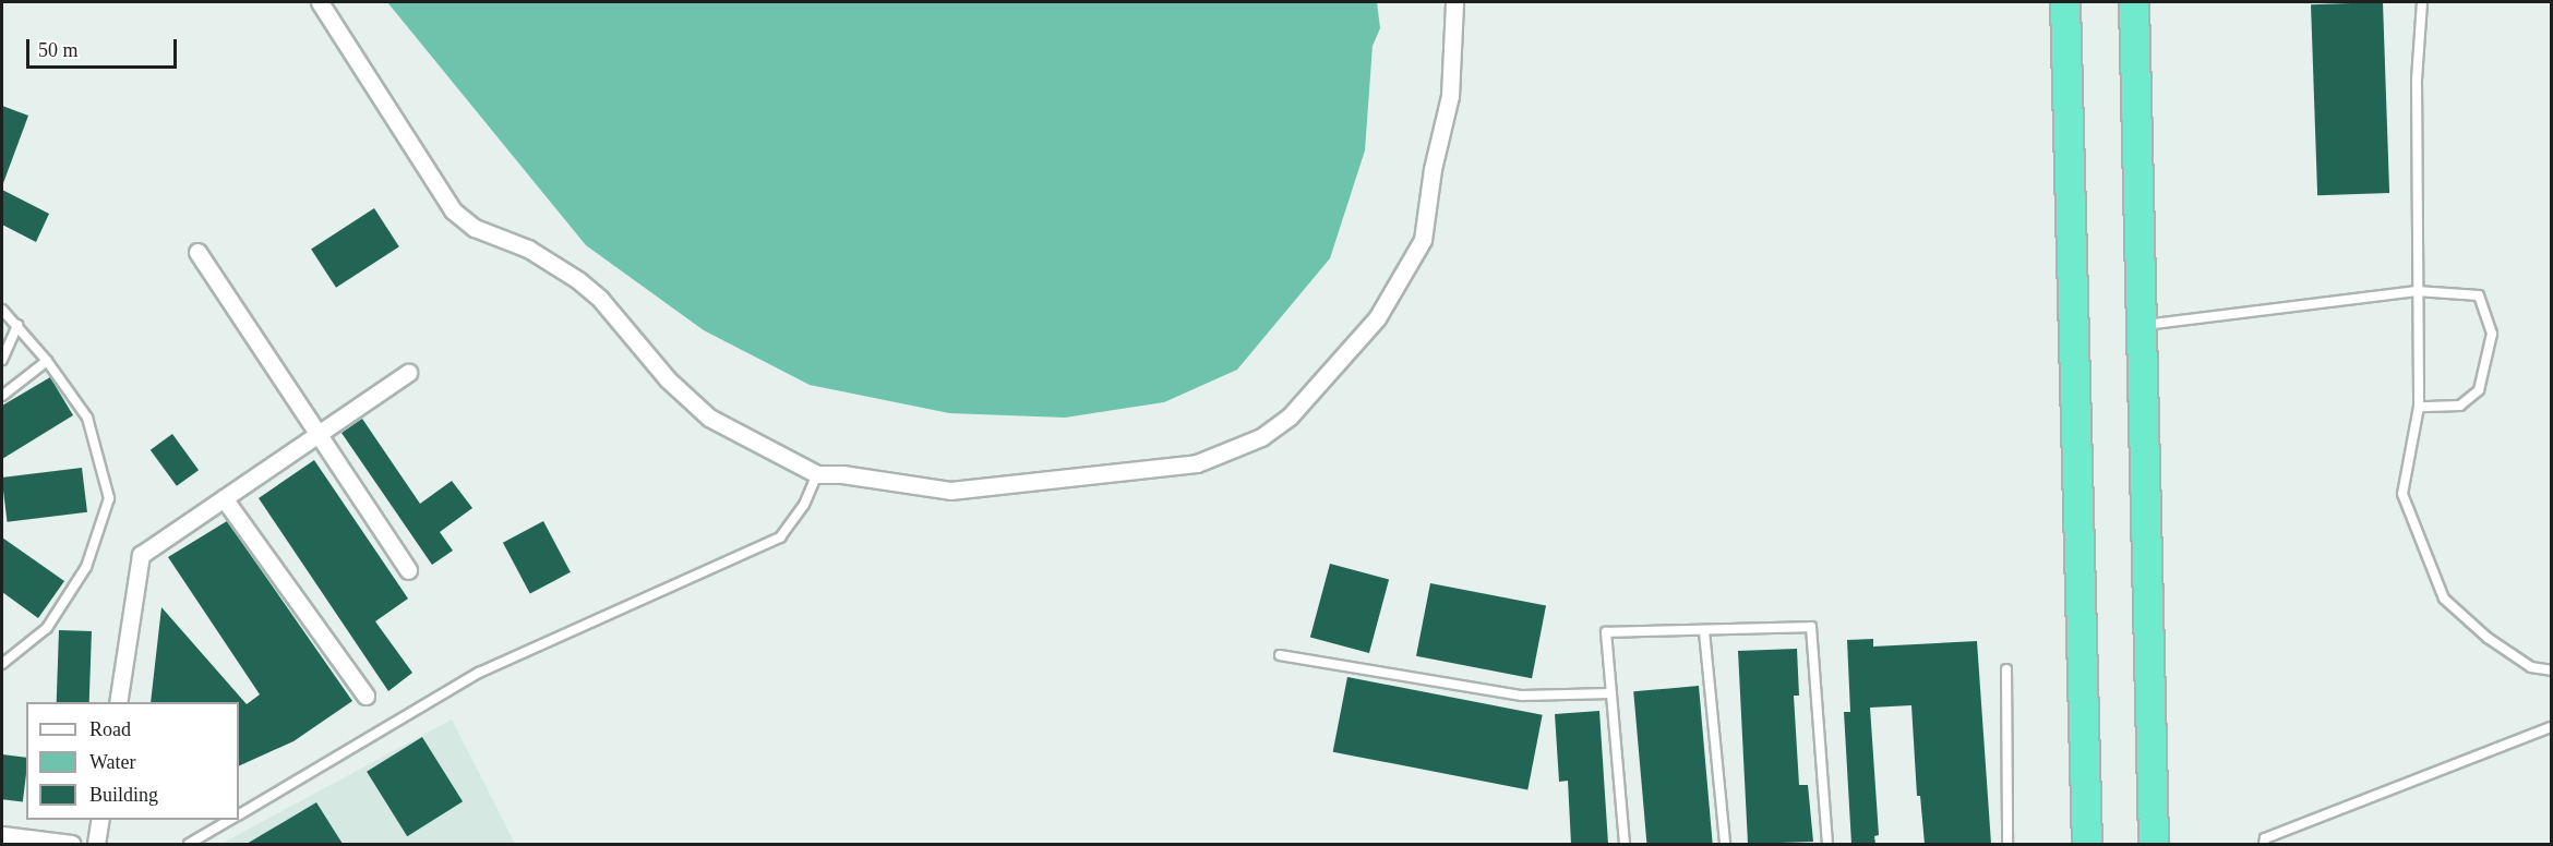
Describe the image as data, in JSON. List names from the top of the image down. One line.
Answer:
{"legend":["Road","Water","Building"],"scale_bar":"50 m"}
